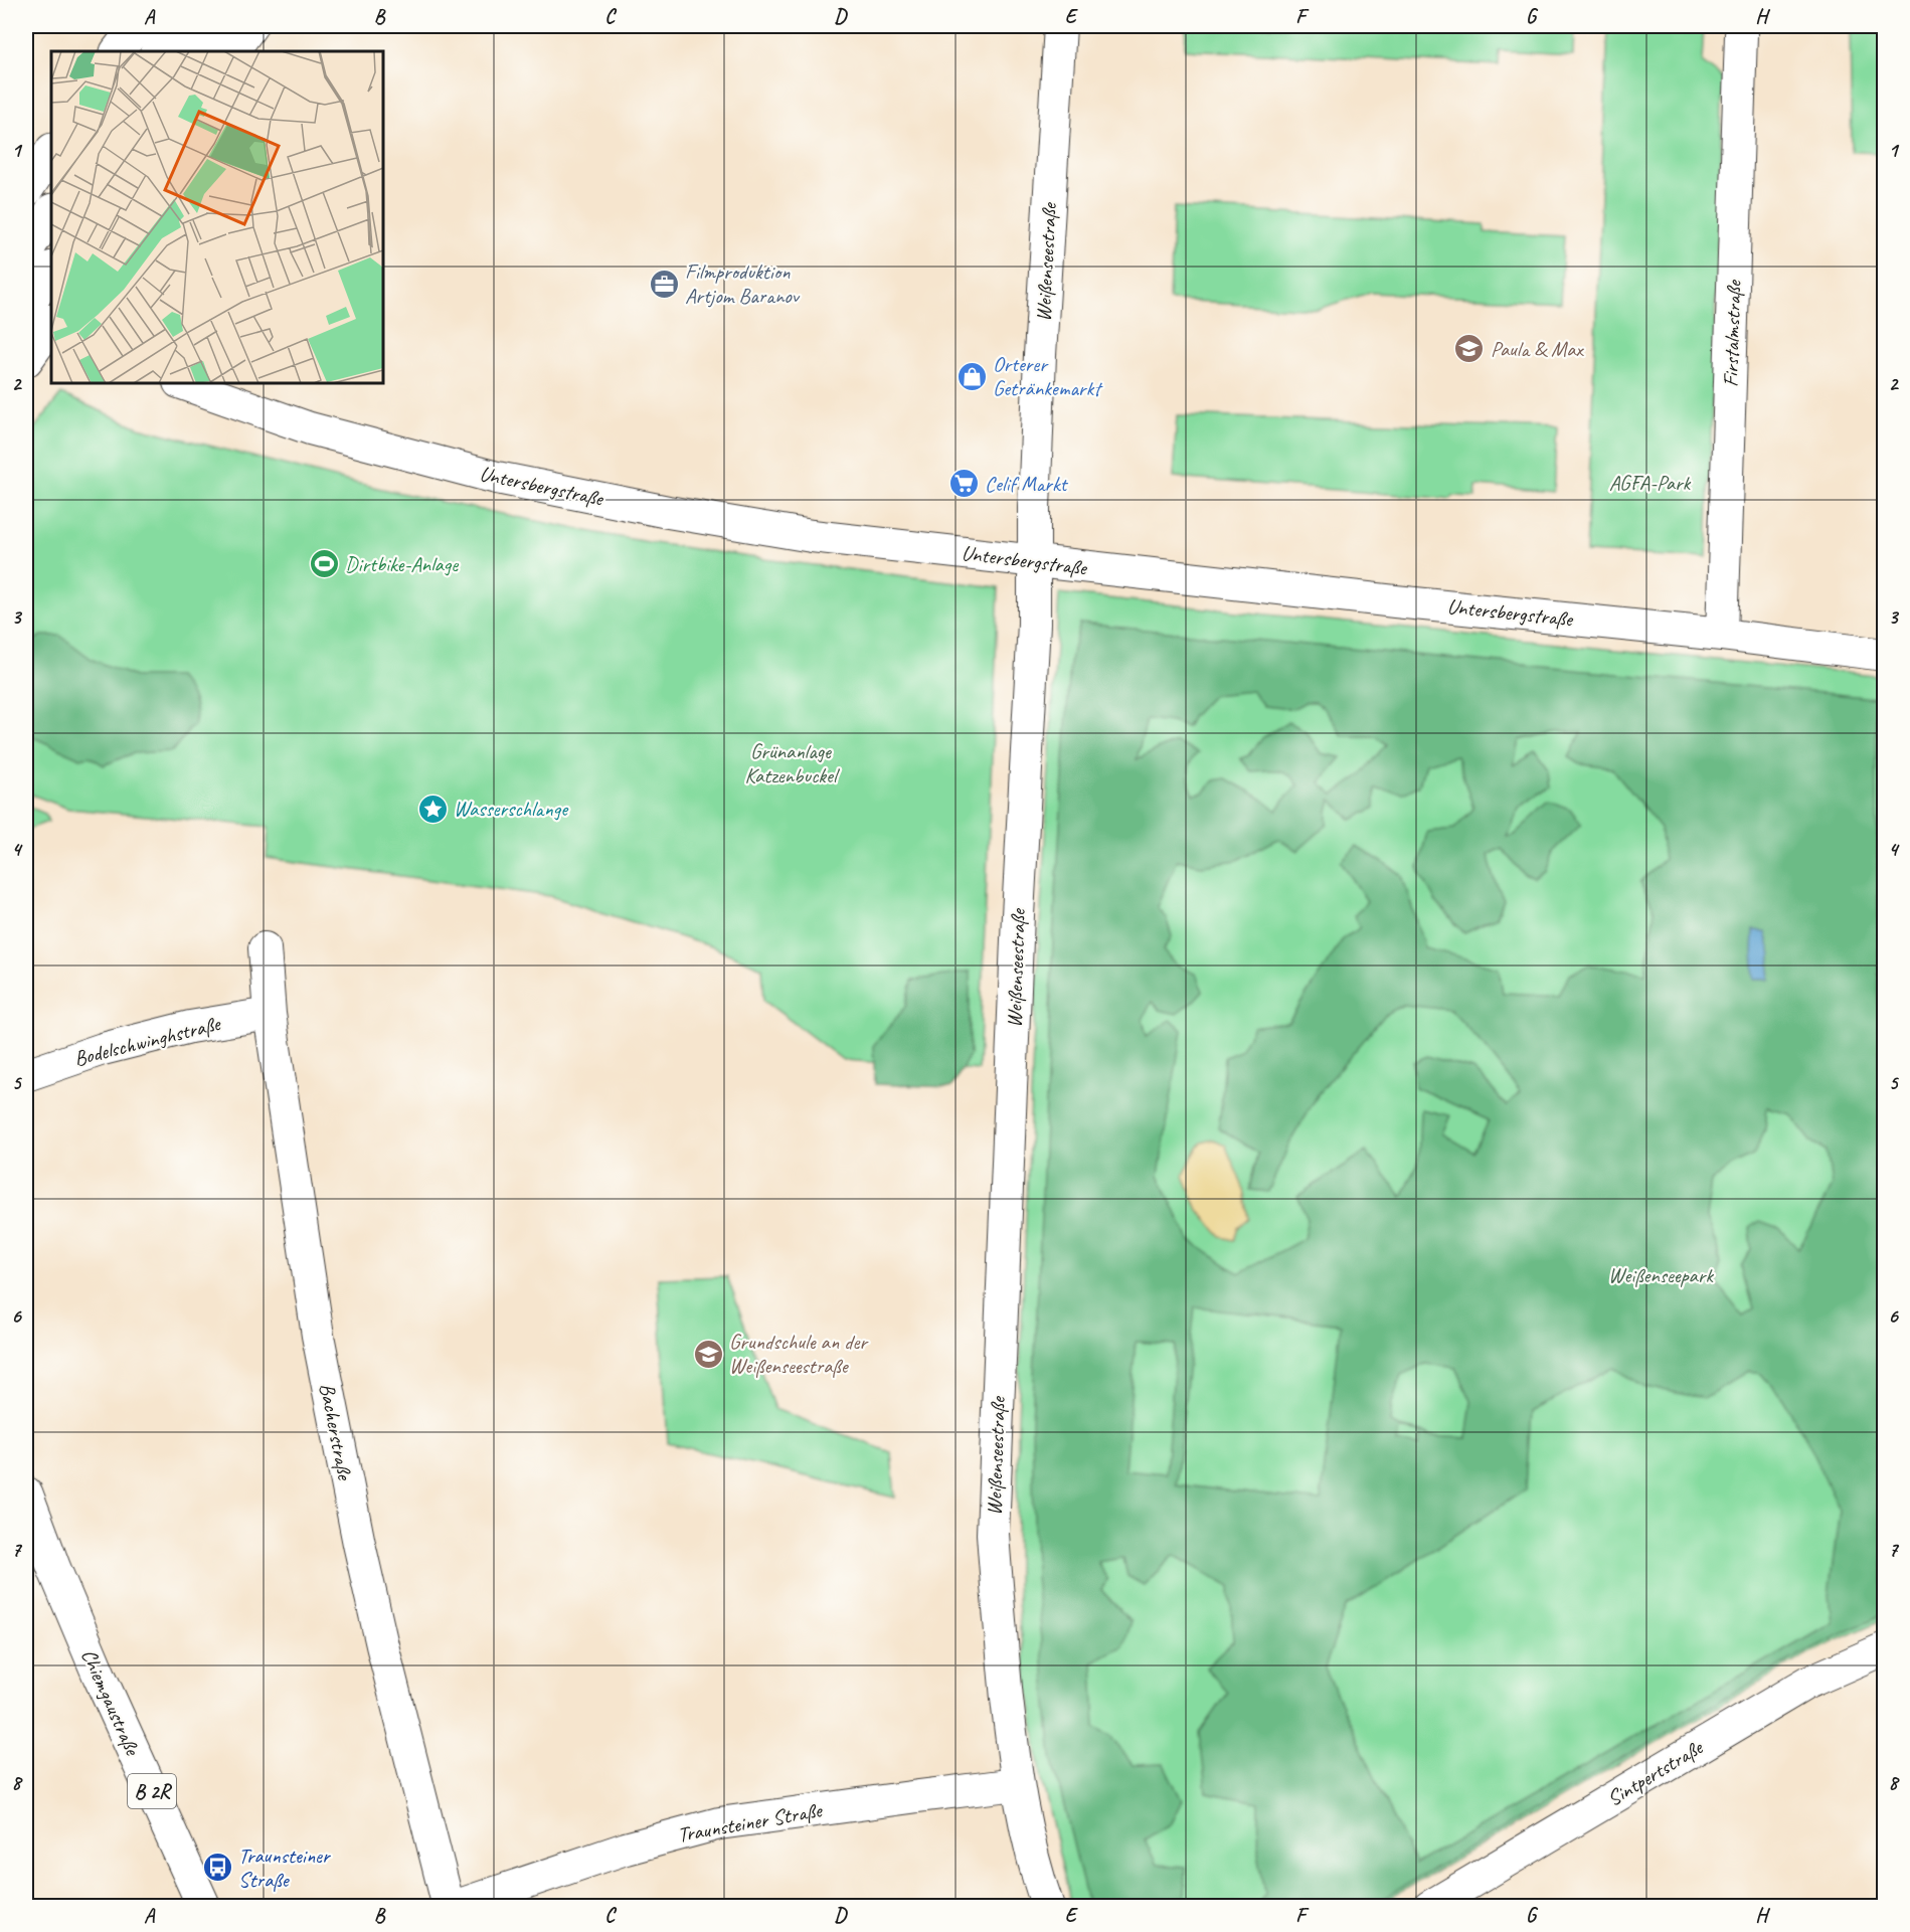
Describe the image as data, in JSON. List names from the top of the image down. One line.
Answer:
{"streets":{"main road":["Chiemgaustraße","B 2R"],"street":["Weißenseestraße","Firstalmstraße","Untersbergstraße","Bodelschwinghstraße","Bacherstraße","Sintpertstraße","Traunsteiner Straße"]},"crossings":[["Weißenseestraße","Untersbergstraße"],["Weißenseestraße","Traunsteiner Straße"],["Firstalmstraße","Untersbergstraße"],["Bodelschwinghstraße","Bacherstraße"]],"parks":["AGFA-Park","Grünanlage Katzenbuckel","Weißenseepark"],"places":{"office":["Filmproduktion Artjom Baranov"],"school or university":["Paula & Max","Grundschule an der Weißenseestraße"],"shop":["Orterer Getränkemarkt"],"supermarket":["Celif Markt"],"sports":["Dirtbike-Anlage"],"place":["Wasserschlange"],"bus stop":["Traunsteiner Straße"]},"grid":{"columns":["A","B","C","D","E","F","G","H"],"rows":["1","2","3","4","5","6","7","8"]}}
